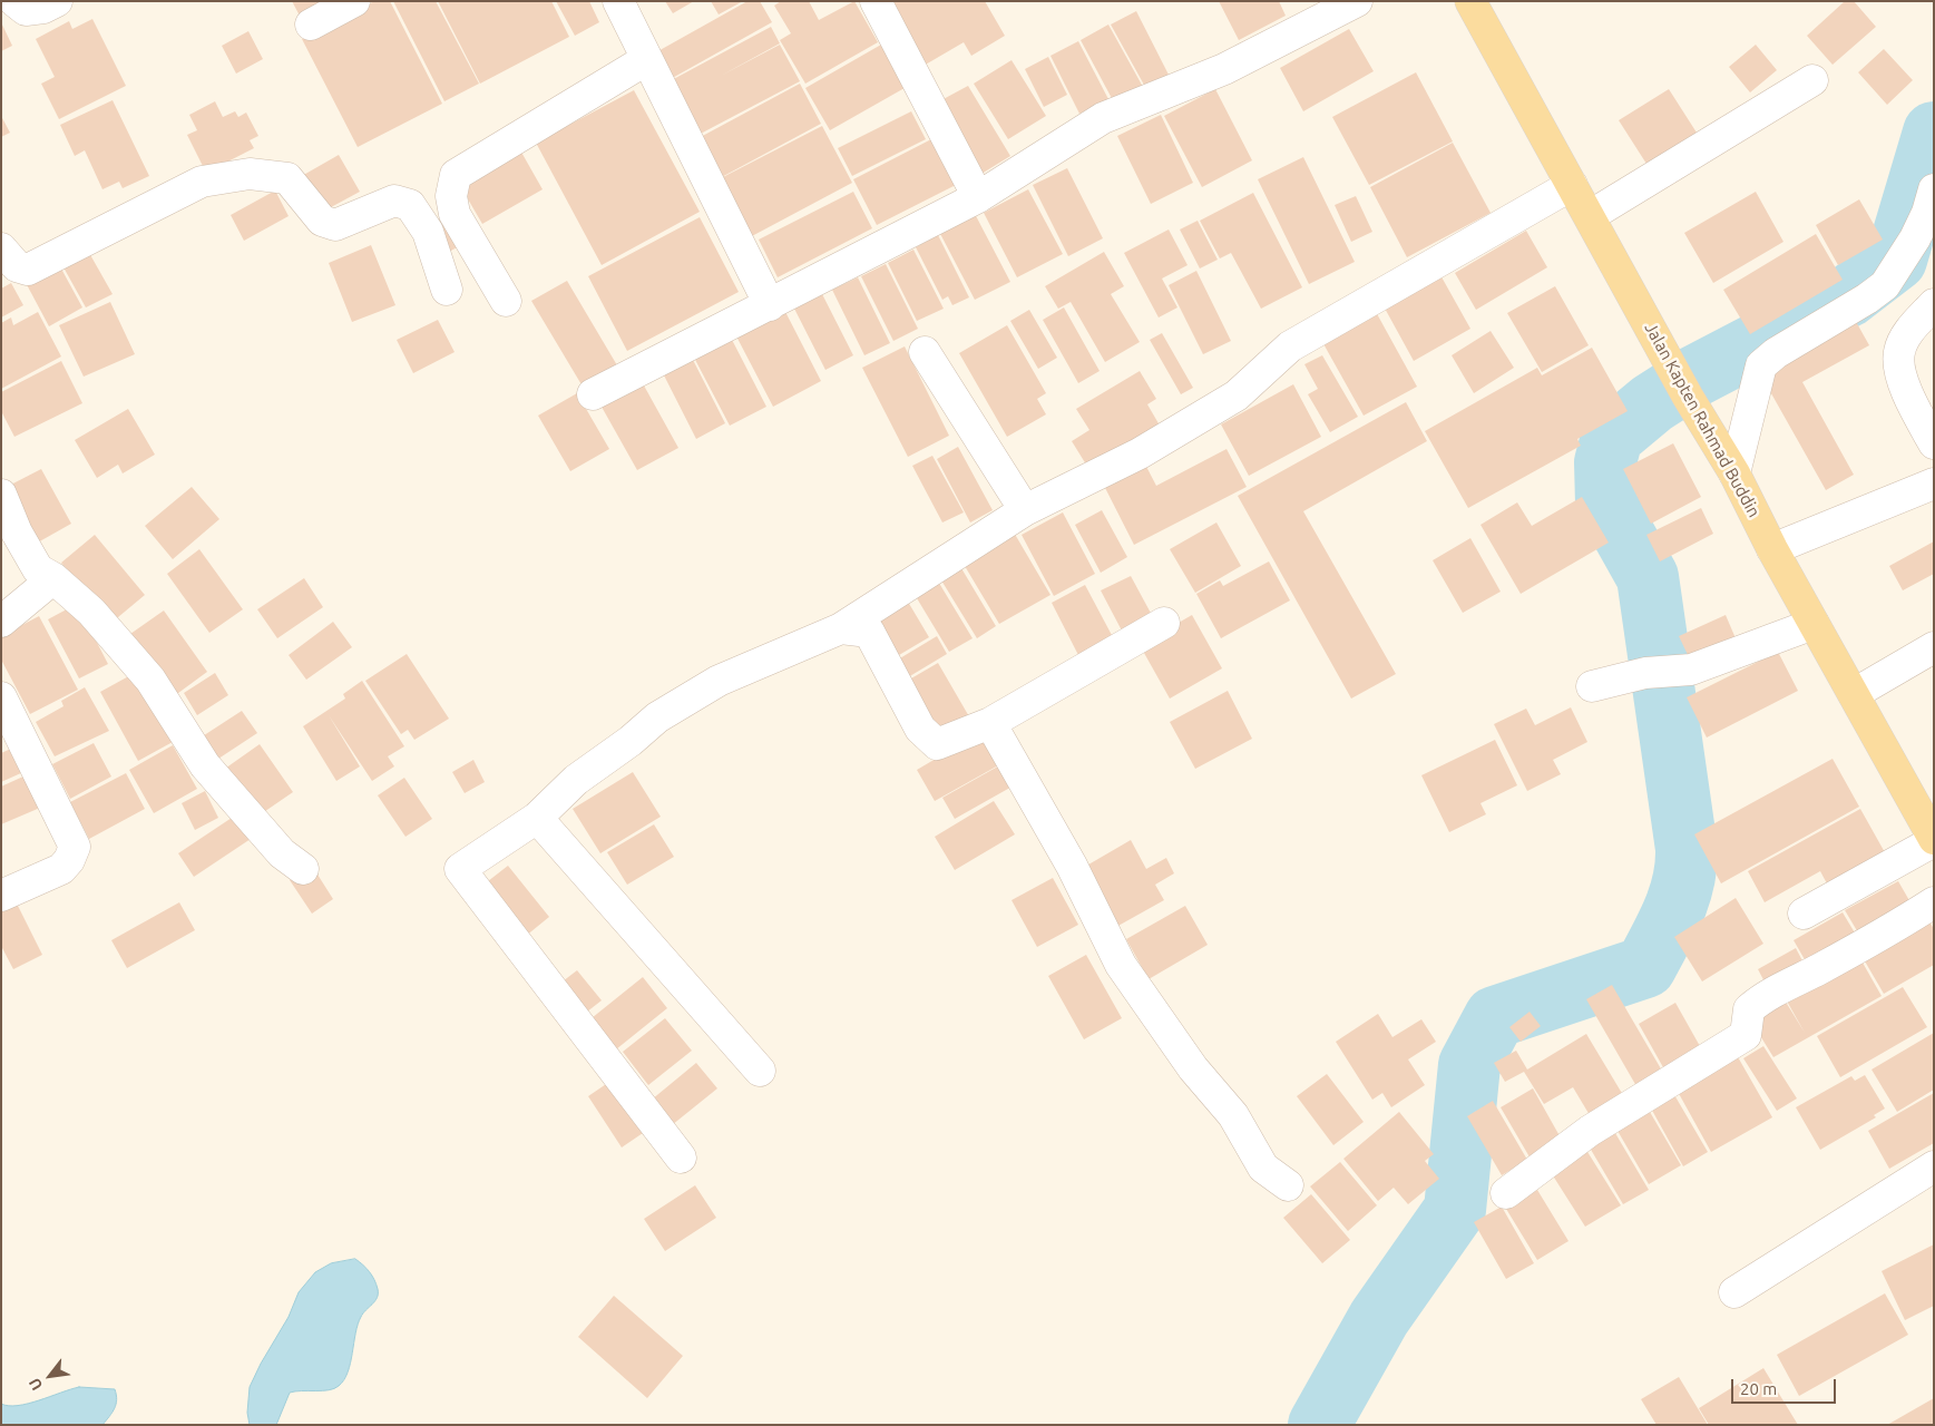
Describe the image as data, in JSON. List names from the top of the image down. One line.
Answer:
{"streets":{"main road":["Jalan Kapten Rahmad Buddin"]},"scale_bar":"20 m","north":"bottom left"}
